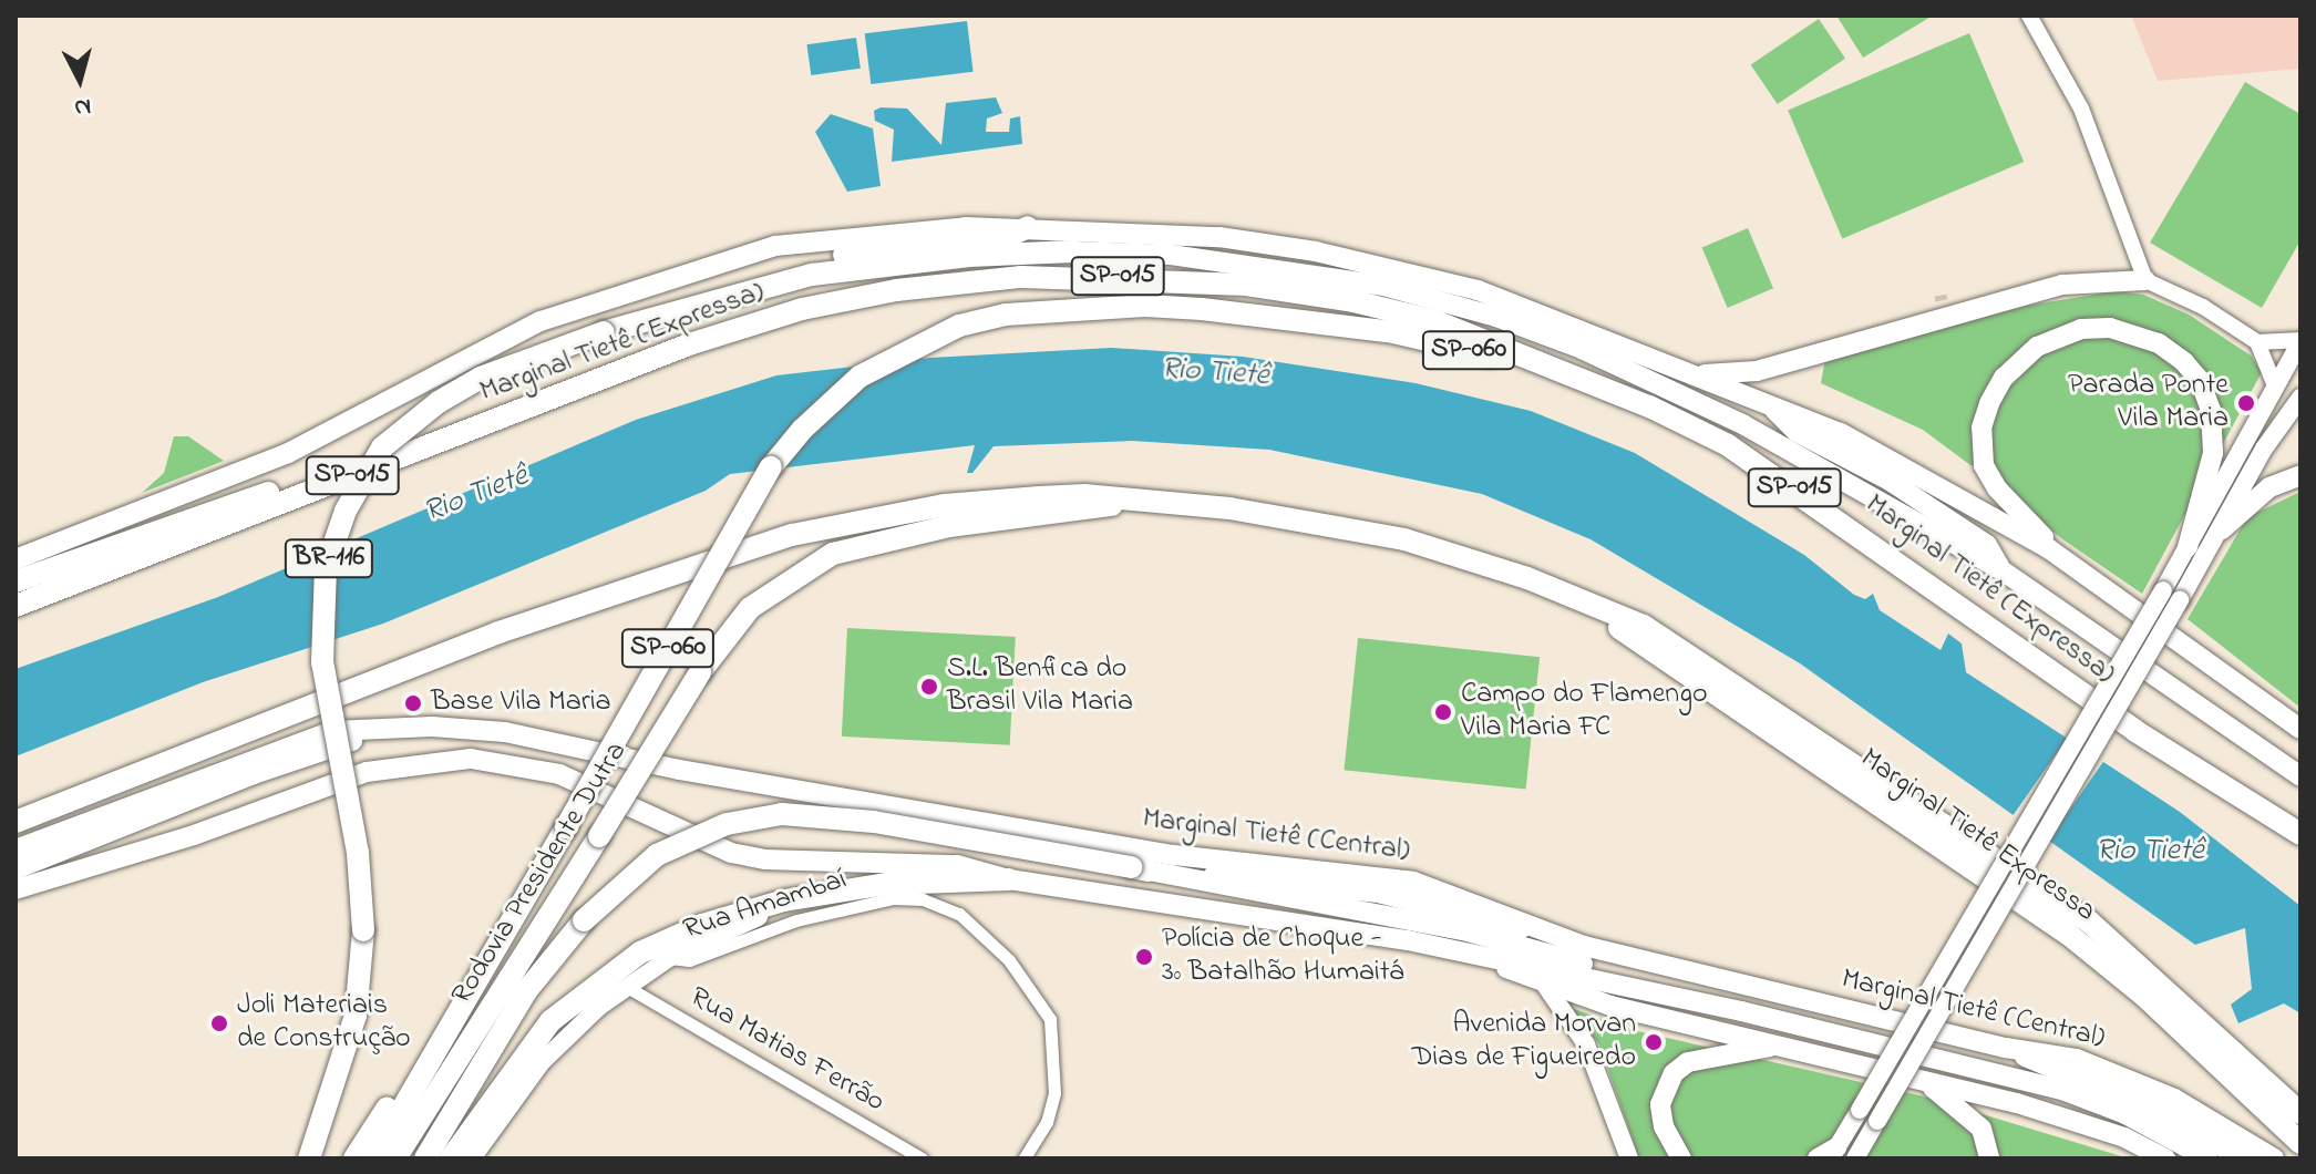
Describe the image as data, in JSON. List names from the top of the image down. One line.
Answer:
{"streets":{"highway":["SP-015","Marginal Tietê (Expressa)","SP-060","BR-116","Marginal Tietê (Central)","Marginal Tietê Expressa","Rodovia Presidente Dutra"],"main road":["Rua Amambaí"],"street":["Rua Matias Ferrão"]},"crossings":[["Marginal Tietê (Expressa)","Rodovia Presidente Dutra"],["Rua Amambaí","Rua Matias Ferrão"]],"water":["Rio Tietê"],"places":["Parada Ponte Vila Maria","S.L. Benfica do Brasil Vila Maria","Base Vila Maria","Campo do Flamengo Vila Maria FC","Polícia de Choque - 3º Batalhão Humaitá","Joli Materiais de Construção","Avenida Morvan Dias de Figueiredo"],"north":"bottom"}
